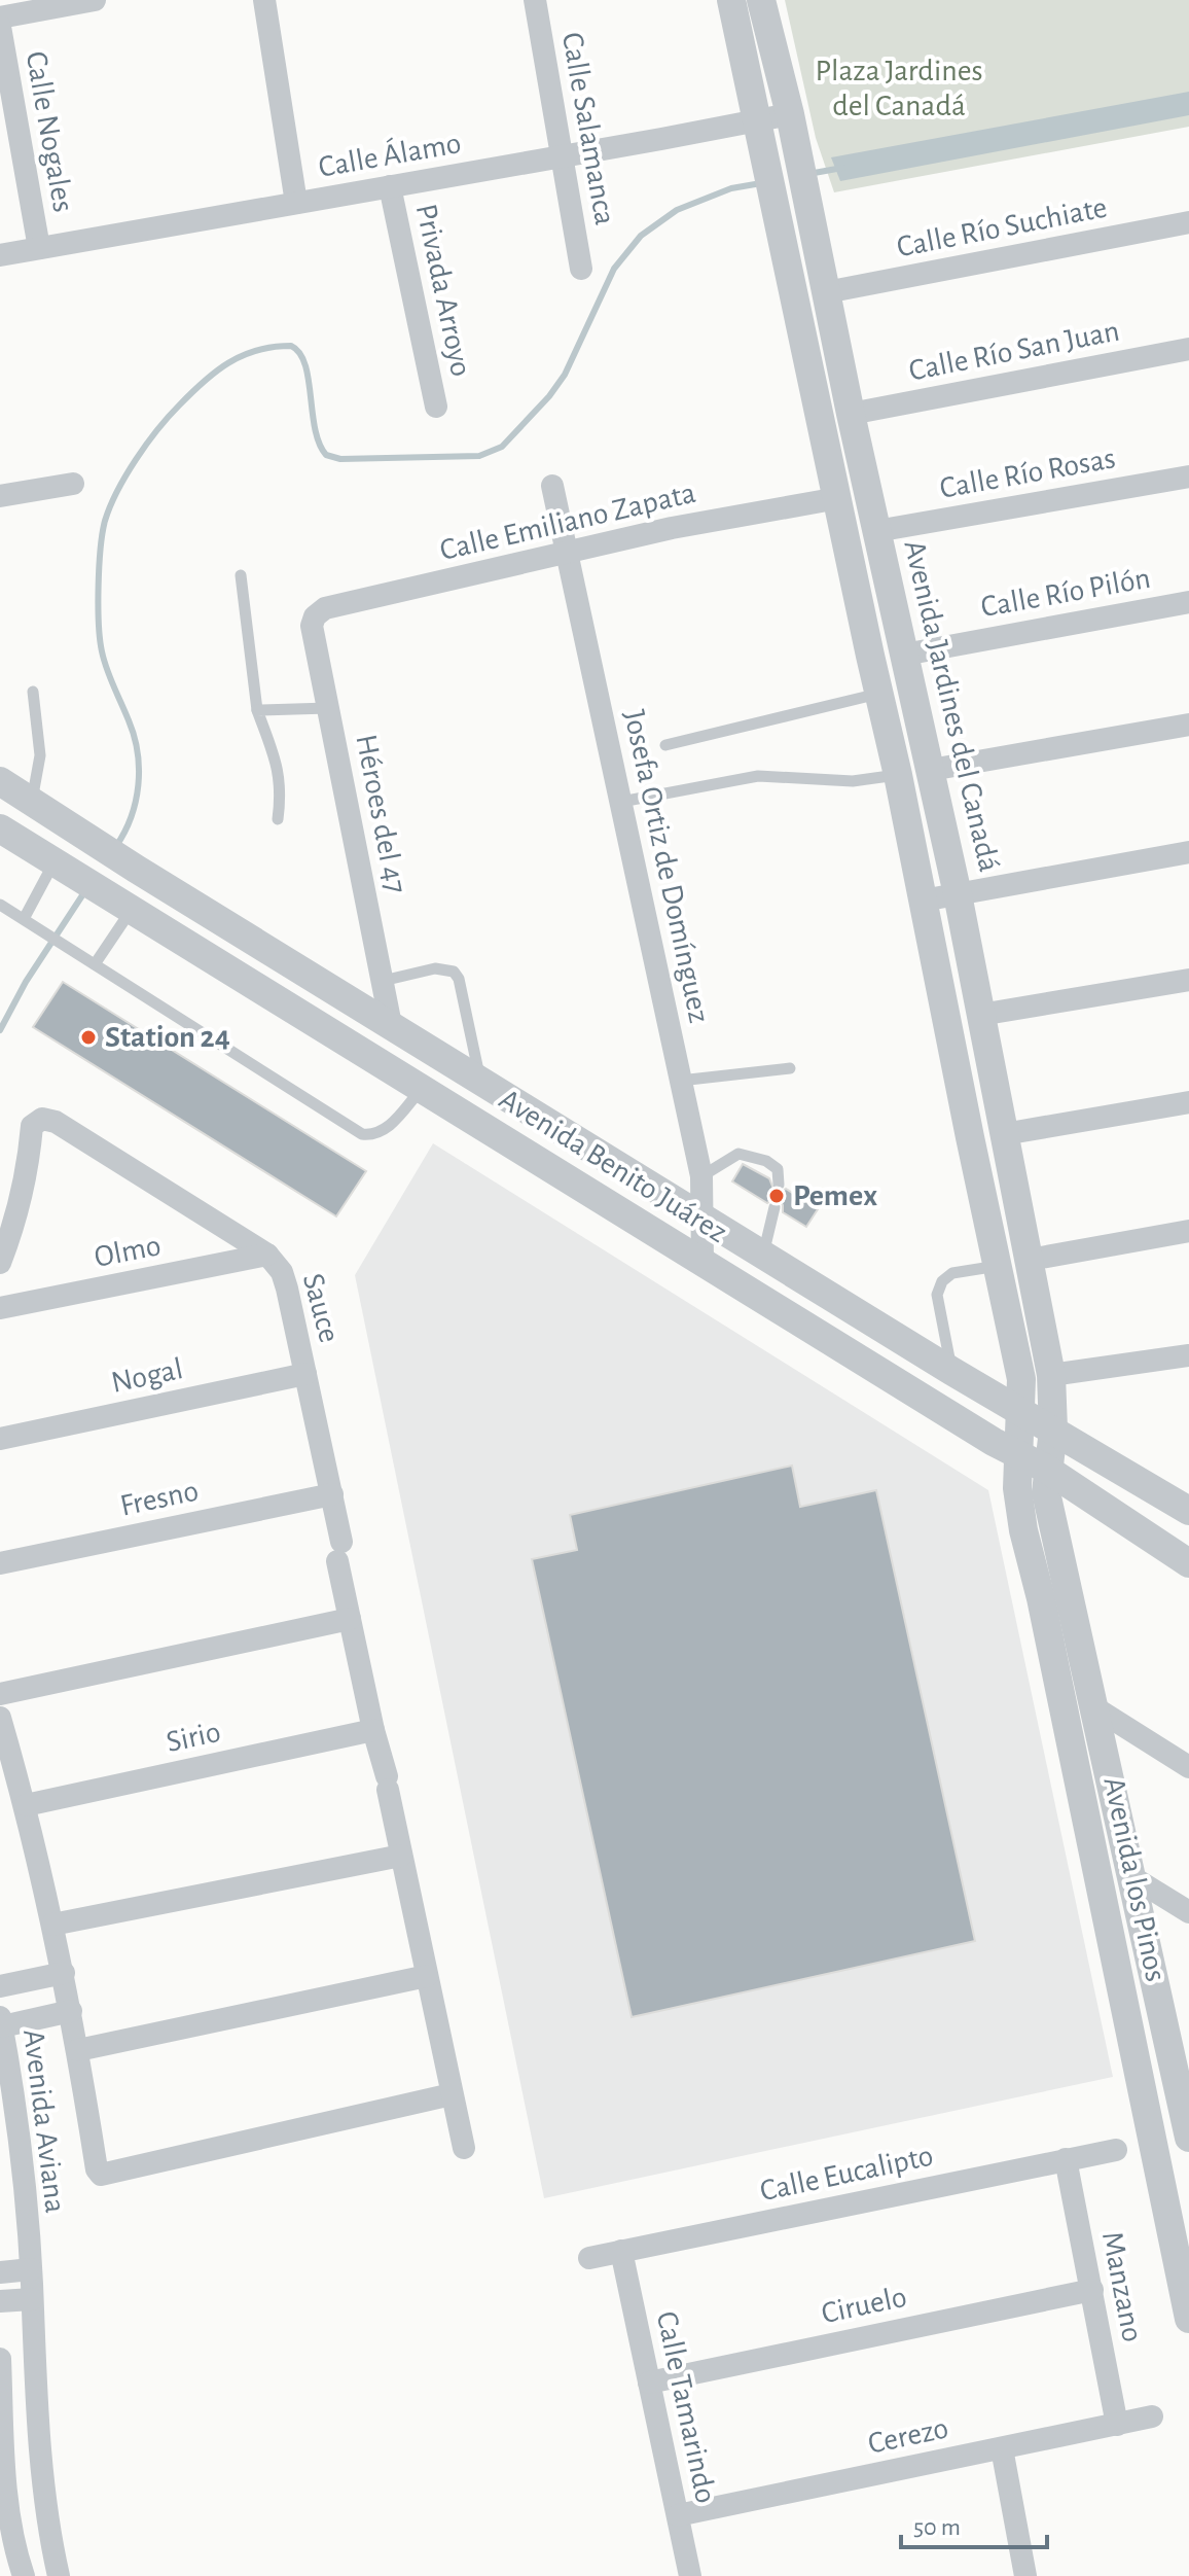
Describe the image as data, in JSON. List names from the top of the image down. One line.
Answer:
{"streets":{"street":["Calle Salamanca","Calle Nogales","Calle Álamo","Calle Río Suchiate","Privada Arroyo","Calle Río San Juan","Calle Río Rosas","Calle Emiliano Zapata","Calle Río Pilón","Avenida Jardines del Canadá","Héroes del 47","Josefa Ortiz de Domínguez","Avenida Benito Juárez","Olmo","Sauce","Nogal","Fresno","Sirio","Avenida los Pinos","Avenida Aviana","Calle Eucalipto","Manzano","Ciruelo","Calle Tamarindo","Cerezo"]},"crossings":[["Calle Salamanca","Calle Álamo"],["Calle Nogales","Calle Álamo"],["Calle Álamo","Privada Arroyo"],["Calle Álamo","Avenida Jardines del Canadá"],["Calle Río Suchiate","Avenida Jardines del Canadá"],["Calle Río San Juan","Avenida Jardines del Canadá"],["Calle Río Rosas","Avenida Jardines del Canadá"],["Calle Emiliano Zapata","Héroes del 47"],["Calle Emiliano Zapata","Josefa Ortiz de Domínguez"],["Calle Río Pilón","Avenida Jardines del Canadá"],["Avenida Jardines del Canadá","Avenida Benito Juárez"],["Avenida Jardines del Canadá","Avenida los Pinos"],["Héroes del 47","Avenida Benito Juárez"],["Josefa Ortiz de Domínguez","Avenida Benito Juárez"],["Avenida Benito Juárez","Avenida los Pinos"],["Olmo","Sauce"],["Sauce","Nogal"],["Sauce","Fresno"],["Sauce","Sirio"],["Calle Eucalipto","Manzano"],["Calle Eucalipto","Calle Tamarindo"],["Manzano","Ciruelo"],["Manzano","Cerezo"],["Ciruelo","Calle Tamarindo"],["Calle Tamarindo","Cerezo"]],"parks":["Plaza Jardines del Canadá"],"places":["Station 24","Pemex"],"scale_bar":"50 m"}
